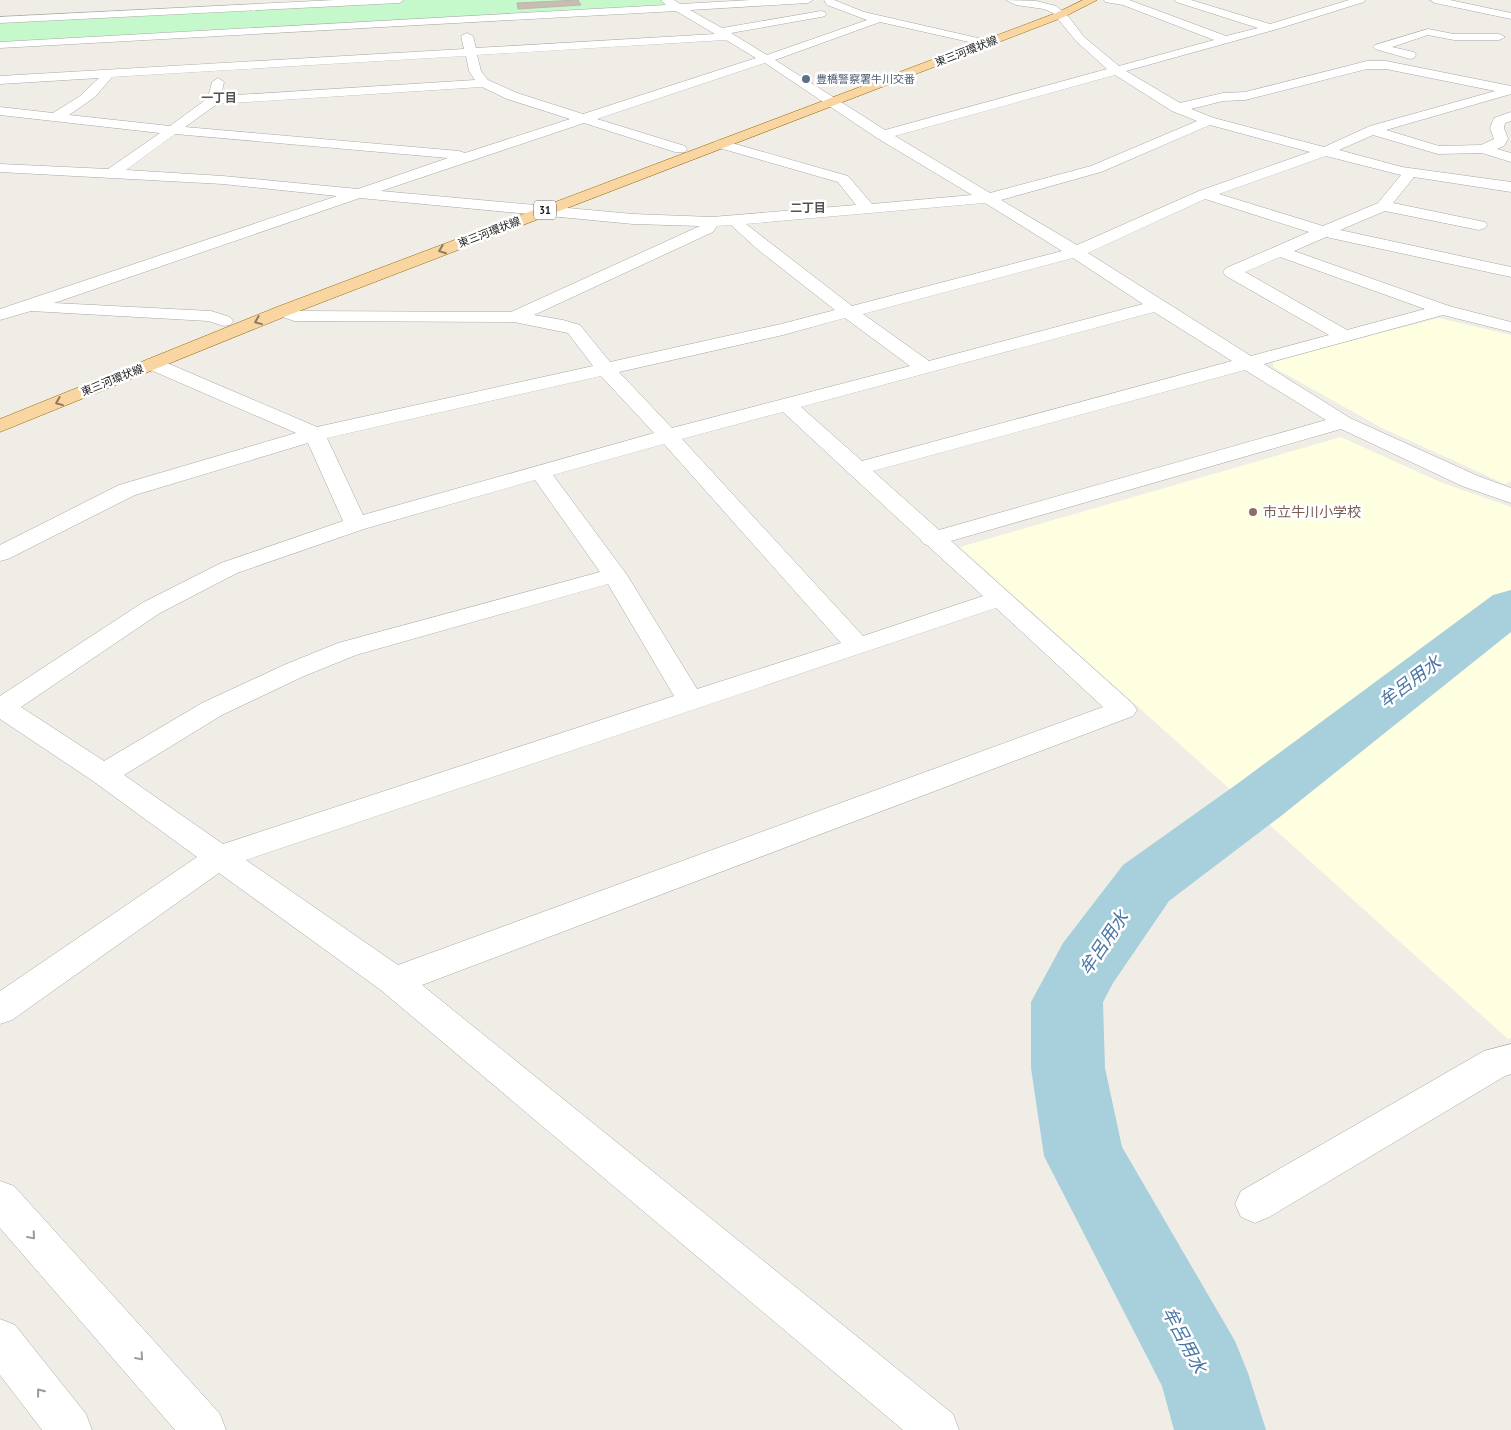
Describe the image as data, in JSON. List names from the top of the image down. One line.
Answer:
{"streets":{"main road":["東三河環状線","31"]},"districts":["一丁目","二丁目"],"water":["牟呂用水"],"places":["豊橋警察署牛川交番","市立牛川小学校"]}
